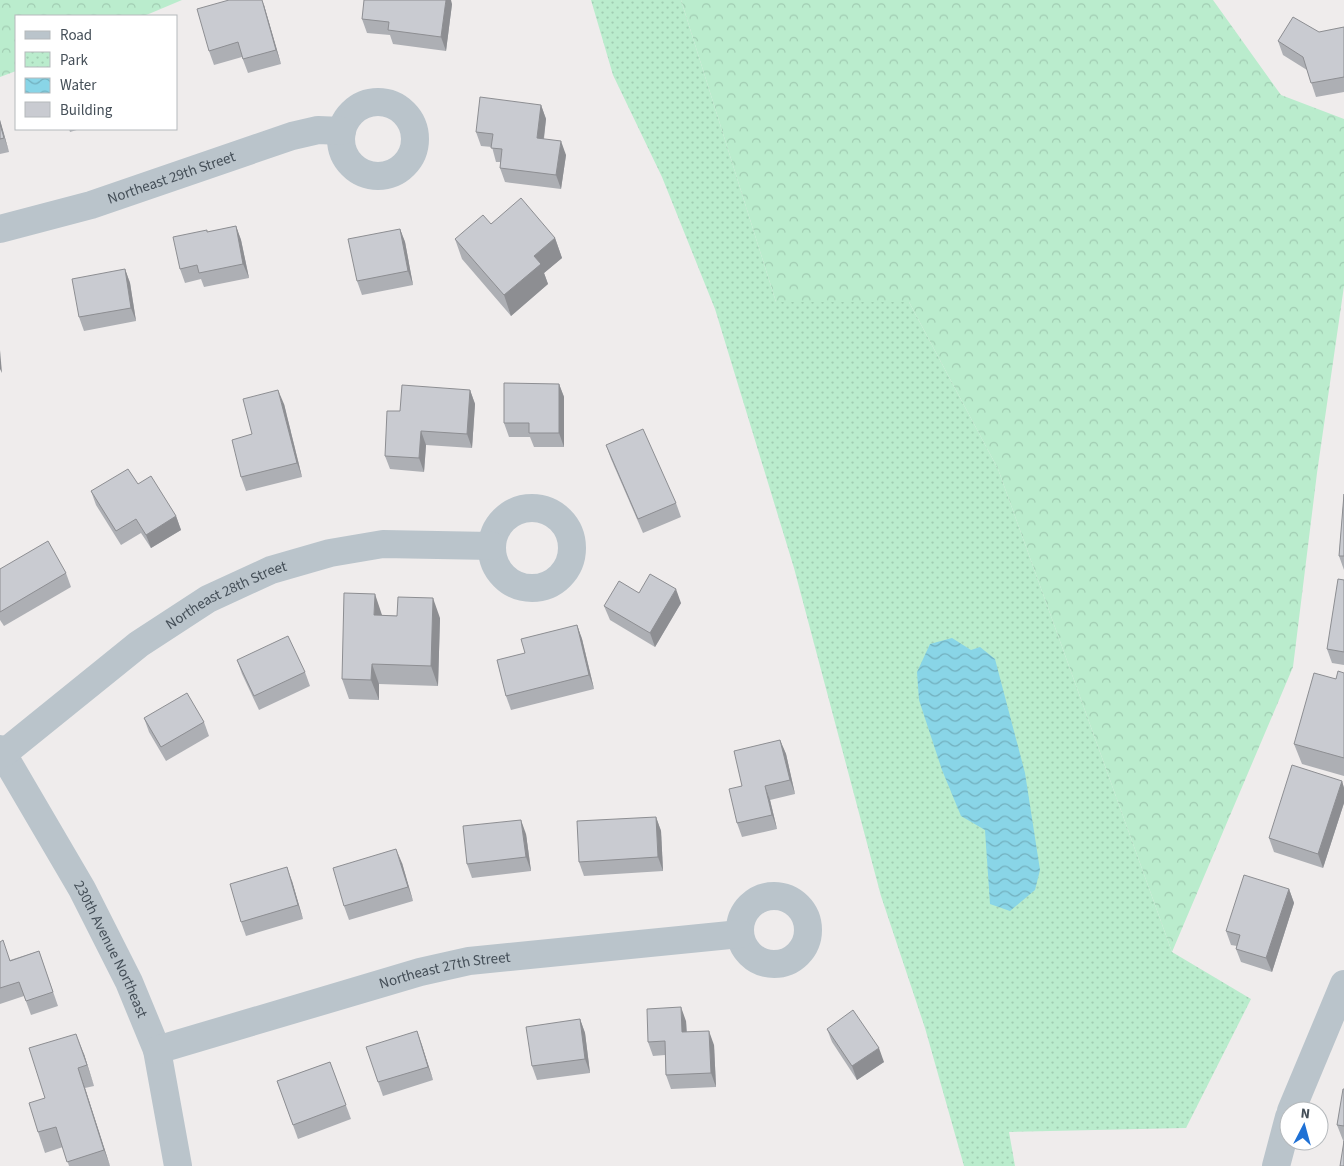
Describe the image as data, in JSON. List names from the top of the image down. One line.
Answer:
{"streets":{"street":["Northeast 29th Street","Northeast 28th Street","230th Avenue Northeast","Northeast 27th Street"]},"crossings":[["Northeast 28th Street","230th Avenue Northeast"],["230th Avenue Northeast","Northeast 27th Street"]],"legend":["Road","Park","Water","Building"],"north":"top"}
